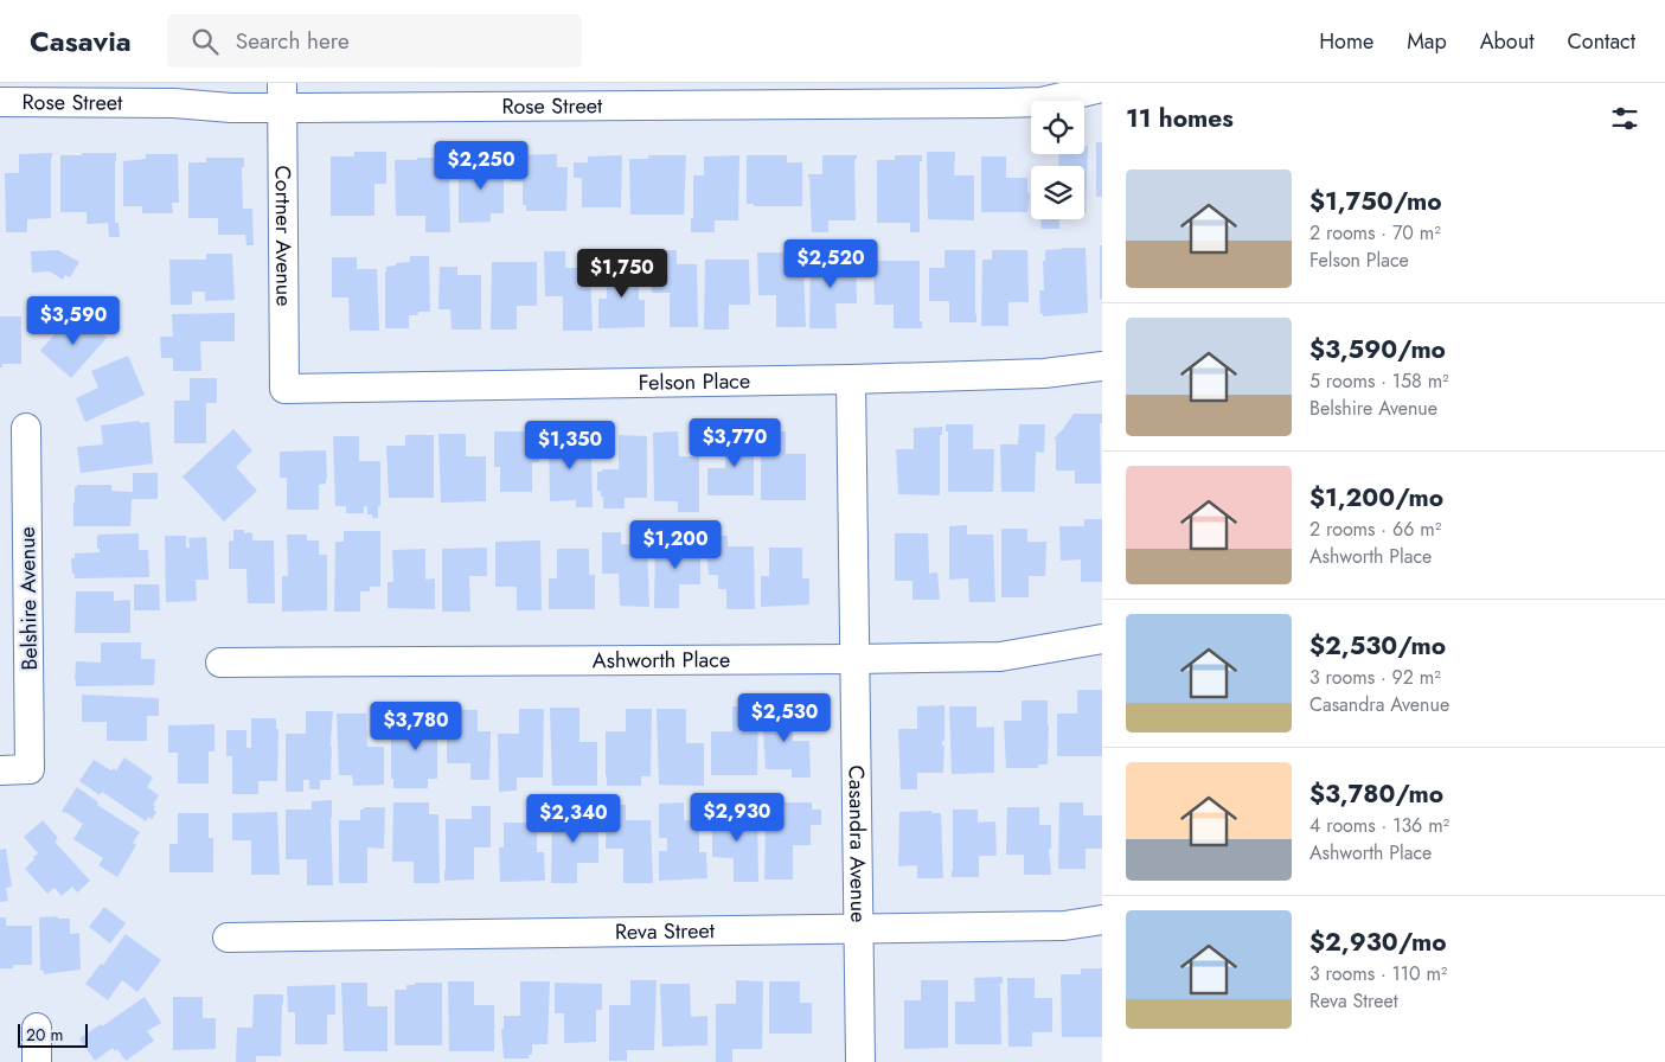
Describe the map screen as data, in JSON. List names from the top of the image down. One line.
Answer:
{"streets":{"street":["Rose Street","Cortner Avenue","Felson Place","Belshire Avenue","Ashworth Place","Casandra Avenue","Reva Street"]},"crossings":[["Rose Street","Cortner Avenue"],["Cortner Avenue","Felson Place"],["Felson Place","Casandra Avenue"],["Ashworth Place","Casandra Avenue"],["Casandra Avenue","Reva Street"]],"scale_bar":"20 m","page":{"header":"Casavia","search":"Search here","nav":["Home","Map","About","Contact"],"heading":"11 homes","price":["$2,250","$2,520","$1,750","$3,590","$3,770","$1,350","$1,200","$2,530","$3,780","$2,930","$2,340"],"list":[{"name":"$1,750/mo","note":"2 rooms · 70 m² · Felson Place"},{"name":"$3,590/mo","note":"5 rooms · 158 m² · Belshire Avenue"},{"name":"$1,200/mo","note":"2 rooms · 66 m² · Ashworth Place"},{"name":"$2,530/mo","note":"3 rooms · 92 m² · Casandra Avenue"},{"name":"$3,780/mo","note":"4 rooms · 136 m² · Ashworth Place"},{"name":"$2,930/mo","note":"3 rooms · 110 m² · Reva Street"}],"scale":"20 m"}}
